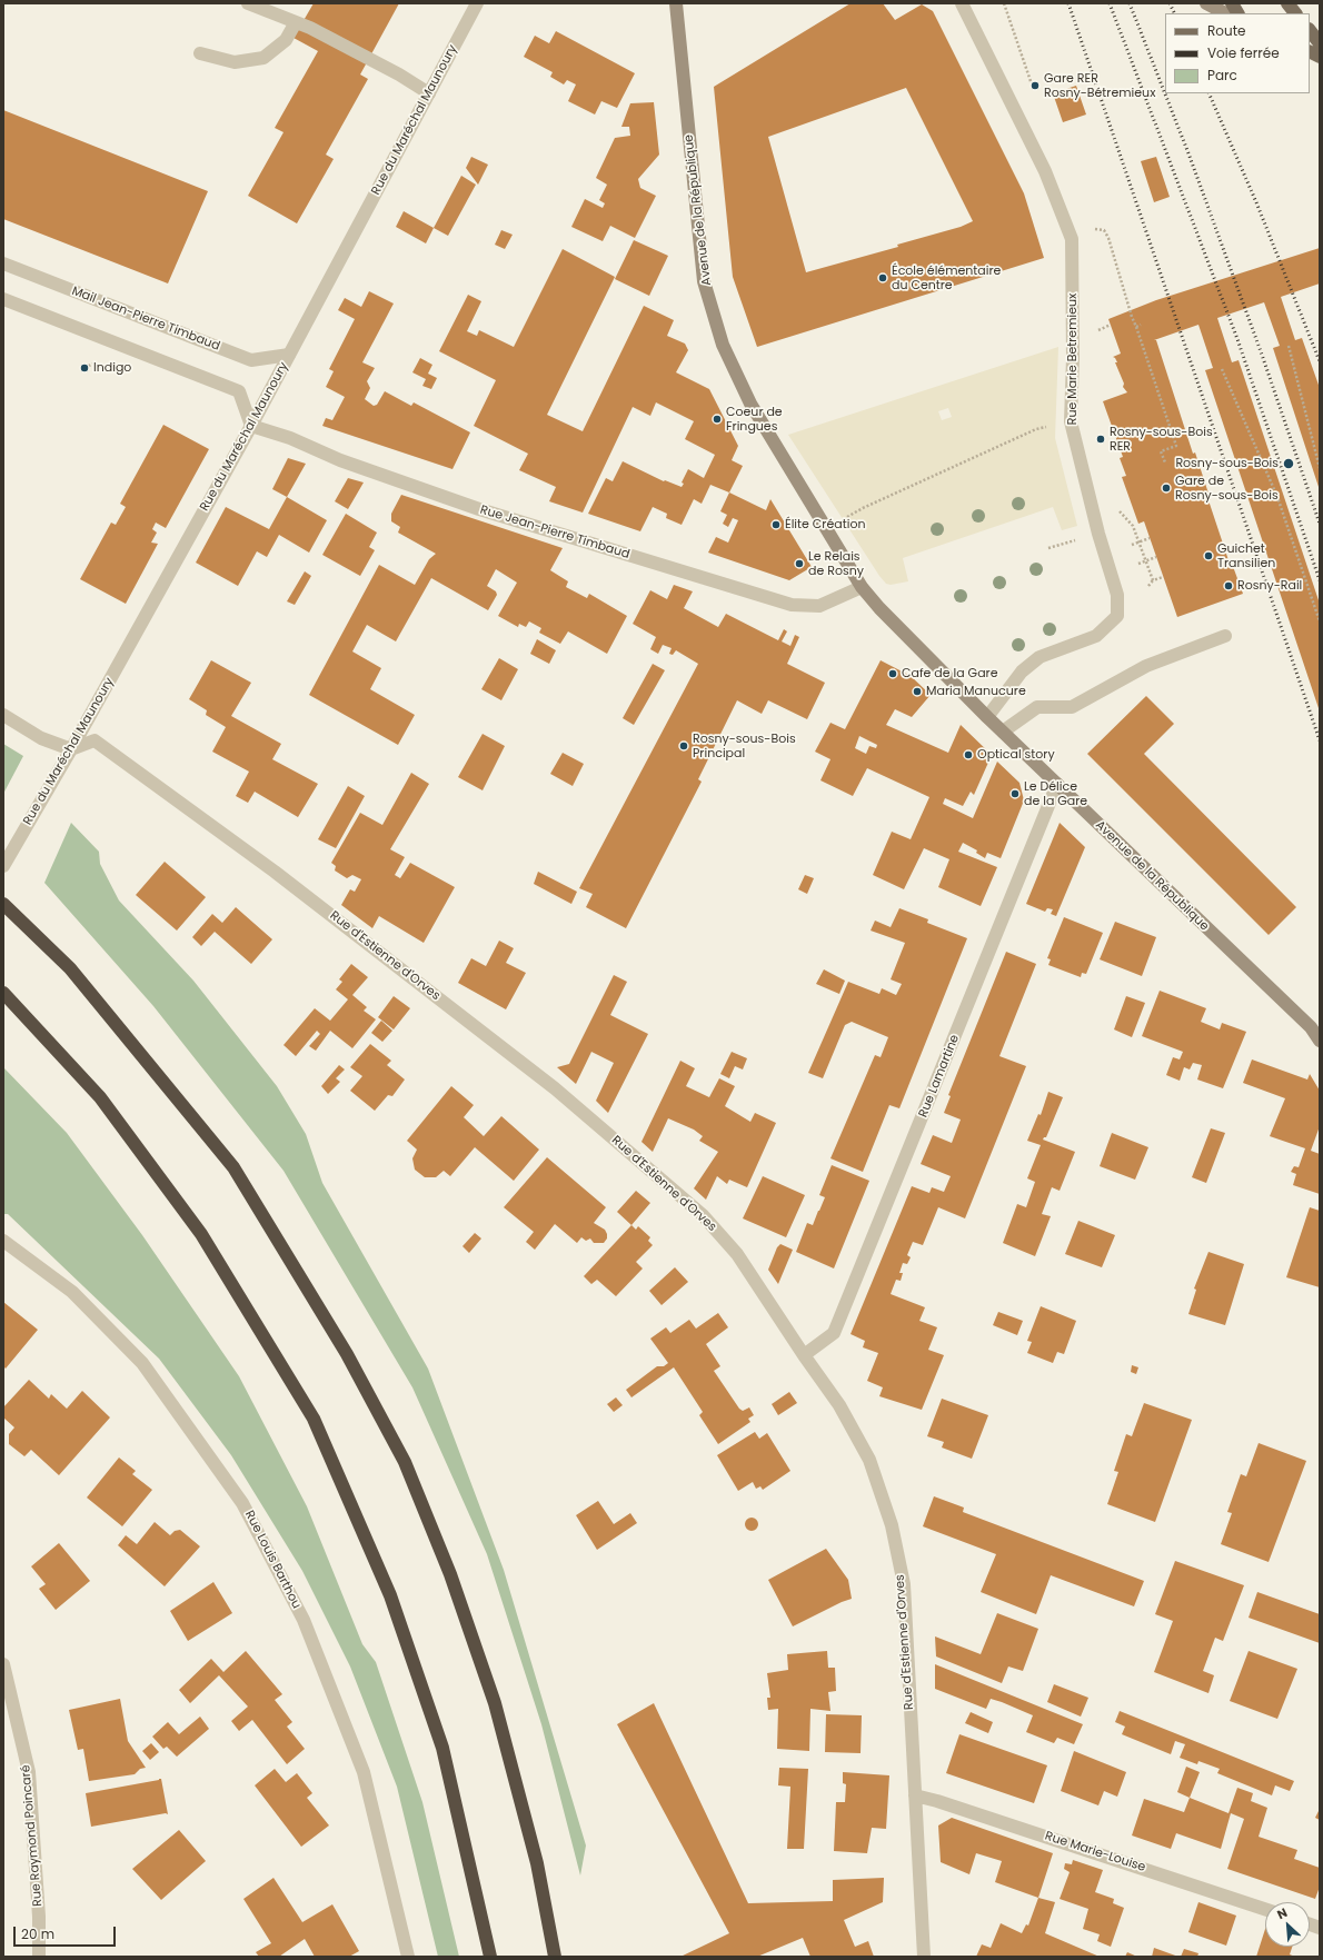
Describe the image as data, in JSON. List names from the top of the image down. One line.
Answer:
{"streets":{"street":["Rue du Maréchal Maunoury","Avenue de la République","Mail Jean-Pierre Timbaud","Rue Marie Betremieux","Rue Jean-Pierre Timbaud","Rue d'Estienne d'Orves","Rue Lamartine","Rue Louis Barthou","Rue Raymond Poincaré","Rue Marie-Louise"]},"crossings":[["Rue du Maréchal Maunoury","Mail Jean-Pierre Timbaud"],["Rue du Maréchal Maunoury","Rue Jean-Pierre Timbaud"],["Rue du Maréchal Maunoury","Rue d'Estienne d'Orves"],["Avenue de la République","Rue Marie Betremieux"],["Avenue de la République","Rue Jean-Pierre Timbaud"],["Avenue de la République","Rue Lamartine"],["Rue d'Estienne d'Orves","Rue Lamartine"],["Rue d'Estienne d'Orves","Rue Marie-Louise"]],"places":["Gare RER Rosny-Bétremieux","École élémentaire du Centre","Indigo","Coeur de Fringues","Rosny-sous-Bois RER","Rosny-sous-Bois","Gare de Rosny-sous-Bois","Élite Création","Guichet Transilien","Le Relais de Rosny","Rosny-Rail","Cafe de la Gare","Maria Manucure","Rosny-sous-Bois Principal","Optical story","Le Délice de la Gare"],"legend":["Route","Voie ferrée","Parc"],"scale_bar":"20 m","north":"top left"}
